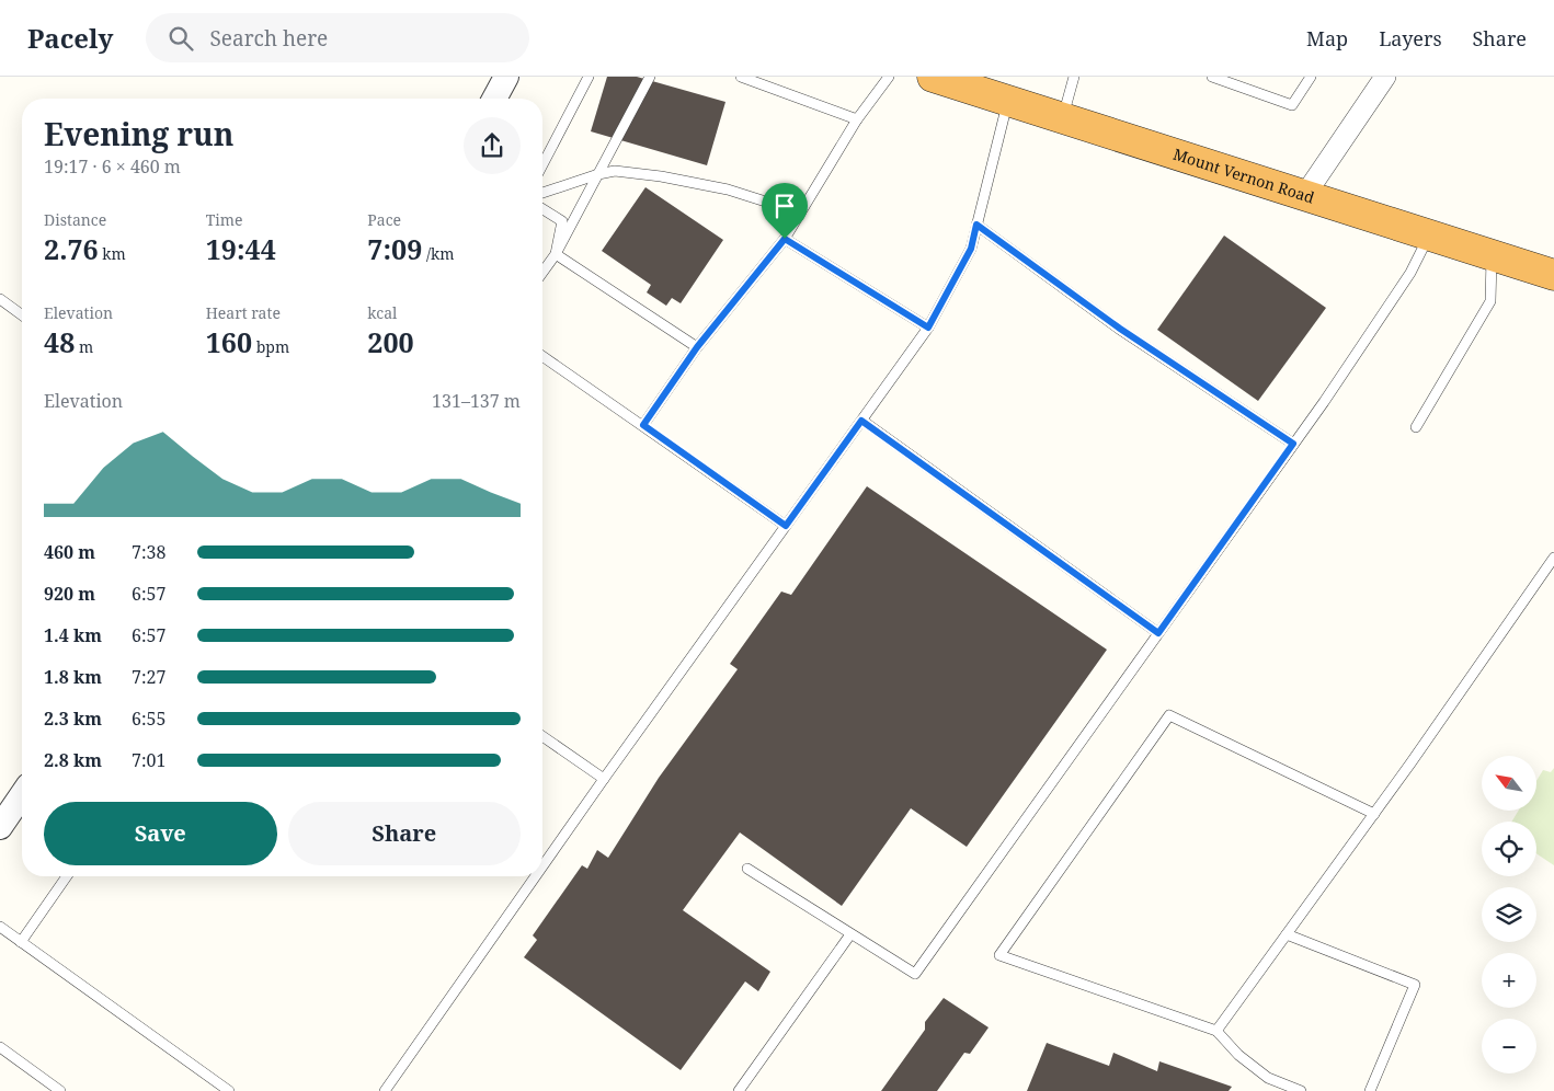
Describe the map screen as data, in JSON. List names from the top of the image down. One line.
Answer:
{"streets":{"highway":["Mount Vernon Road"]},"north":"top left","page":{"header":"Pacely","search":"Search here","nav":["Map","Layers","Share"],"heading":["Evening run","19:17 · 6 × 460 m"],"stats":[["Distance","2.76 km"],["Time","19:44"],["Pace","7:09 /km"],["Elevation","48 m"],["Heart rate","160 bpm"],["kcal","200"]],"chart":["Elevation","131–137 m"],"list":[{"name":"460 m","note":"7:38"},{"name":"920 m","note":"6:57"},{"name":"1.4 km","note":"6:57"},{"name":"1.8 km","note":"7:27"},{"name":"2.3 km","note":"6:55"},{"name":"2.8 km","note":"7:01"}],"map_buttons":["+","−"],"buttons":["Save","Share"]}}
